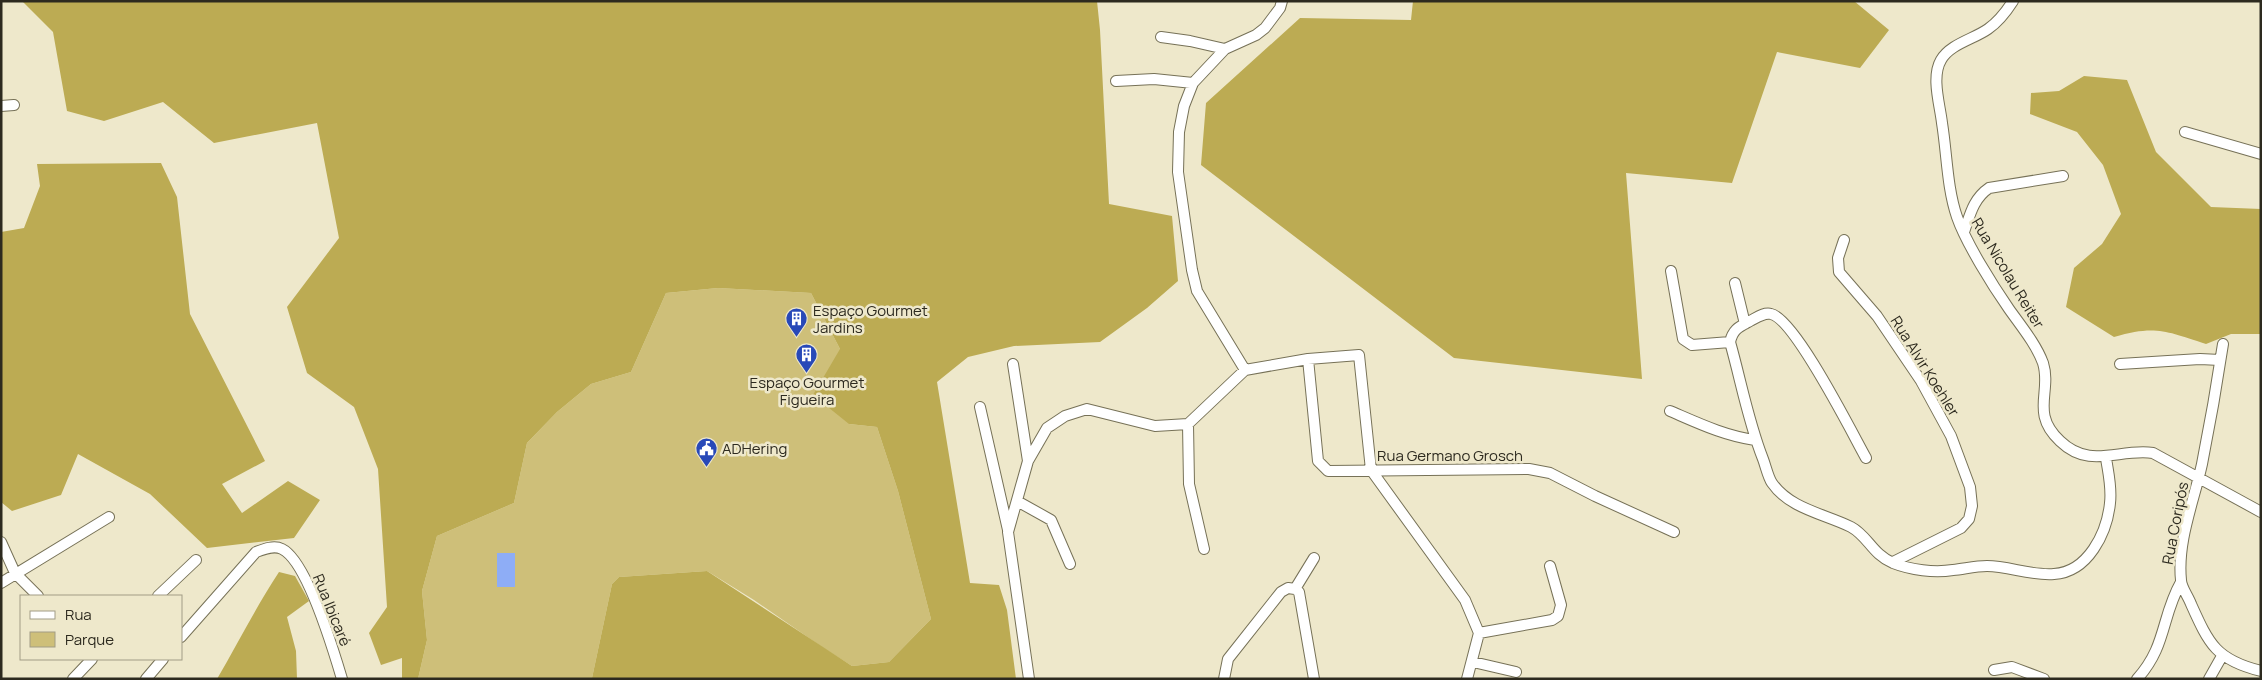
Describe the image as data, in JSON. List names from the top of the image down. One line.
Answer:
{"streets":{"street":["Rua Nicolau Reiter","Rua Alvir Koehler","Rua Germano Grosch","Rua Coripós","Rua Ibicaré"]},"crossings":[["Rua Nicolau Reiter","Rua Coripós"]],"places":{"building":["Espaço Gourmet Jardins","Espaço Gourmet Figueira"],"public building":["ADHering"]},"legend":["Rua","Parque"]}
